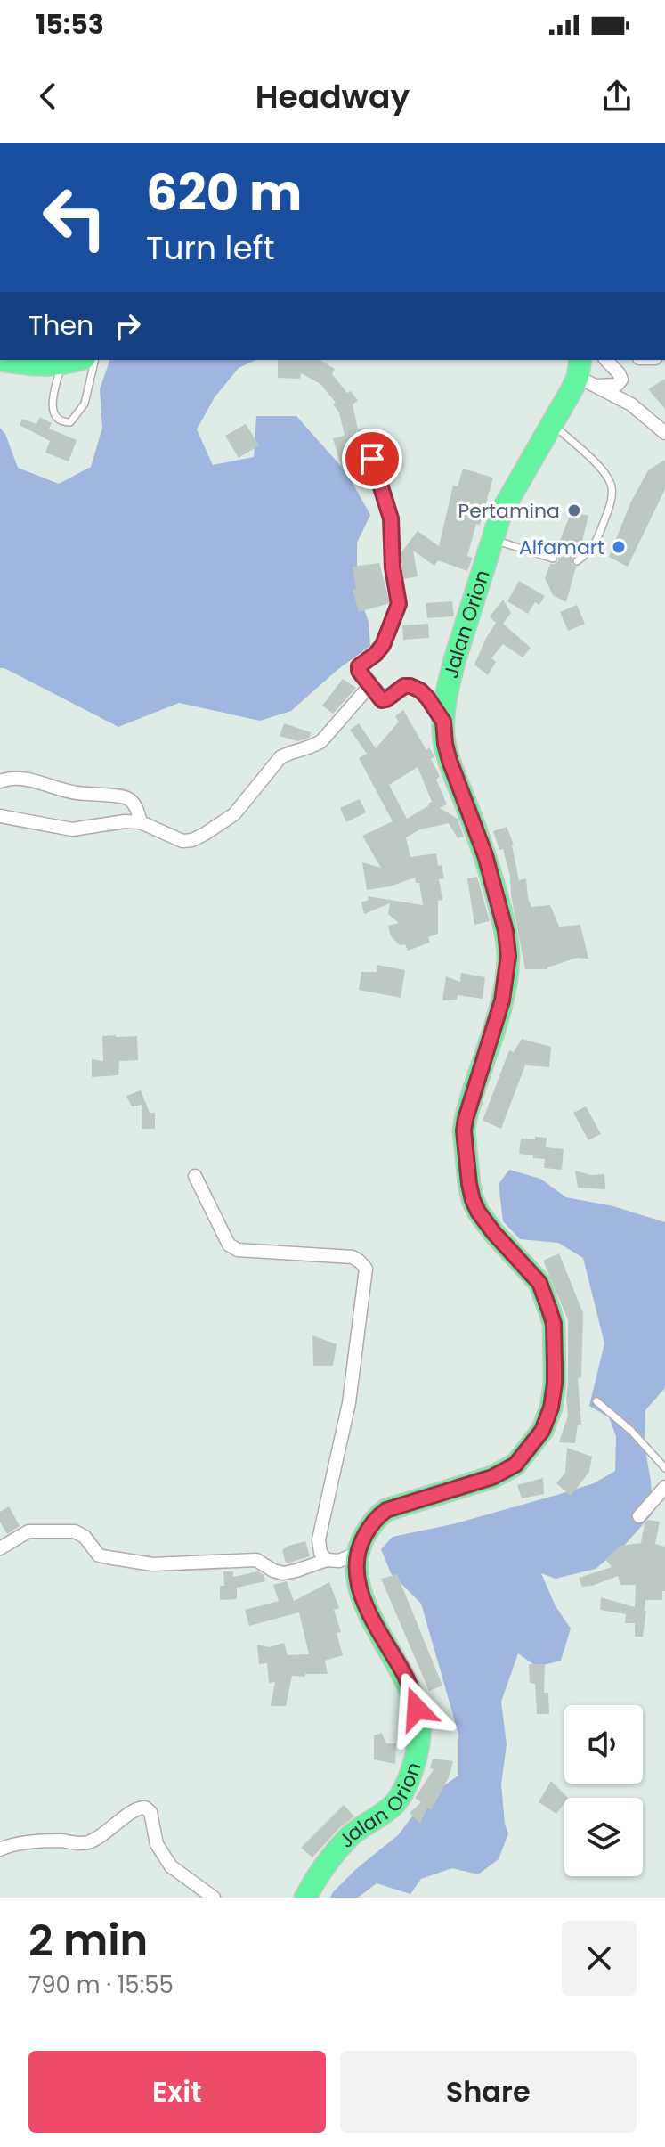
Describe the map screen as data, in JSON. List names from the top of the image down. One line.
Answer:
{"streets":{"highway":["Jalan Orion"]},"places":["Pertamina","Alfamart"],"page":{"status":"15:53","header":"Headway","turn":["620 m","Turn left"],"then":"Then","heading":["2 min","790 m · 15:55"],"buttons":["Exit","Share"]}}
